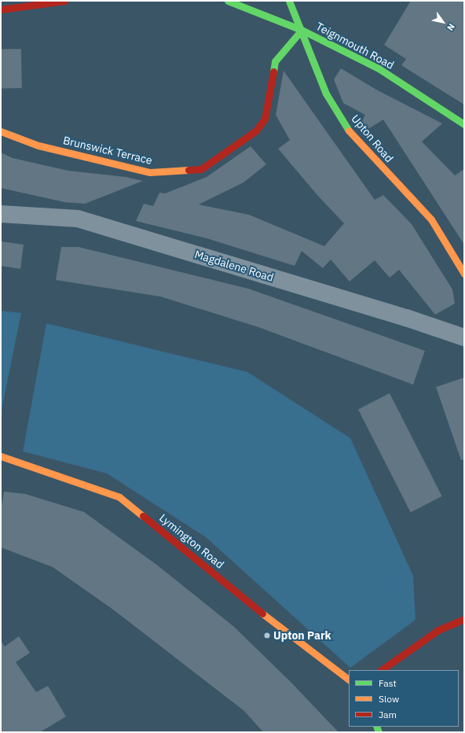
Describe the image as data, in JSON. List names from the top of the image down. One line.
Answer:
{"streets":{"street":["Teignmouth Road","Upton Road","Brunswick Terrace","Magdalene Road","Lymington Road"]},"crossings":[["Teignmouth Road","Upton Road"],["Teignmouth Road","Brunswick Terrace"],["Upton Road","Brunswick Terrace"]],"places":["Upton Park"],"legend":["Fast","Slow","Jam"],"north":"bottom right"}
